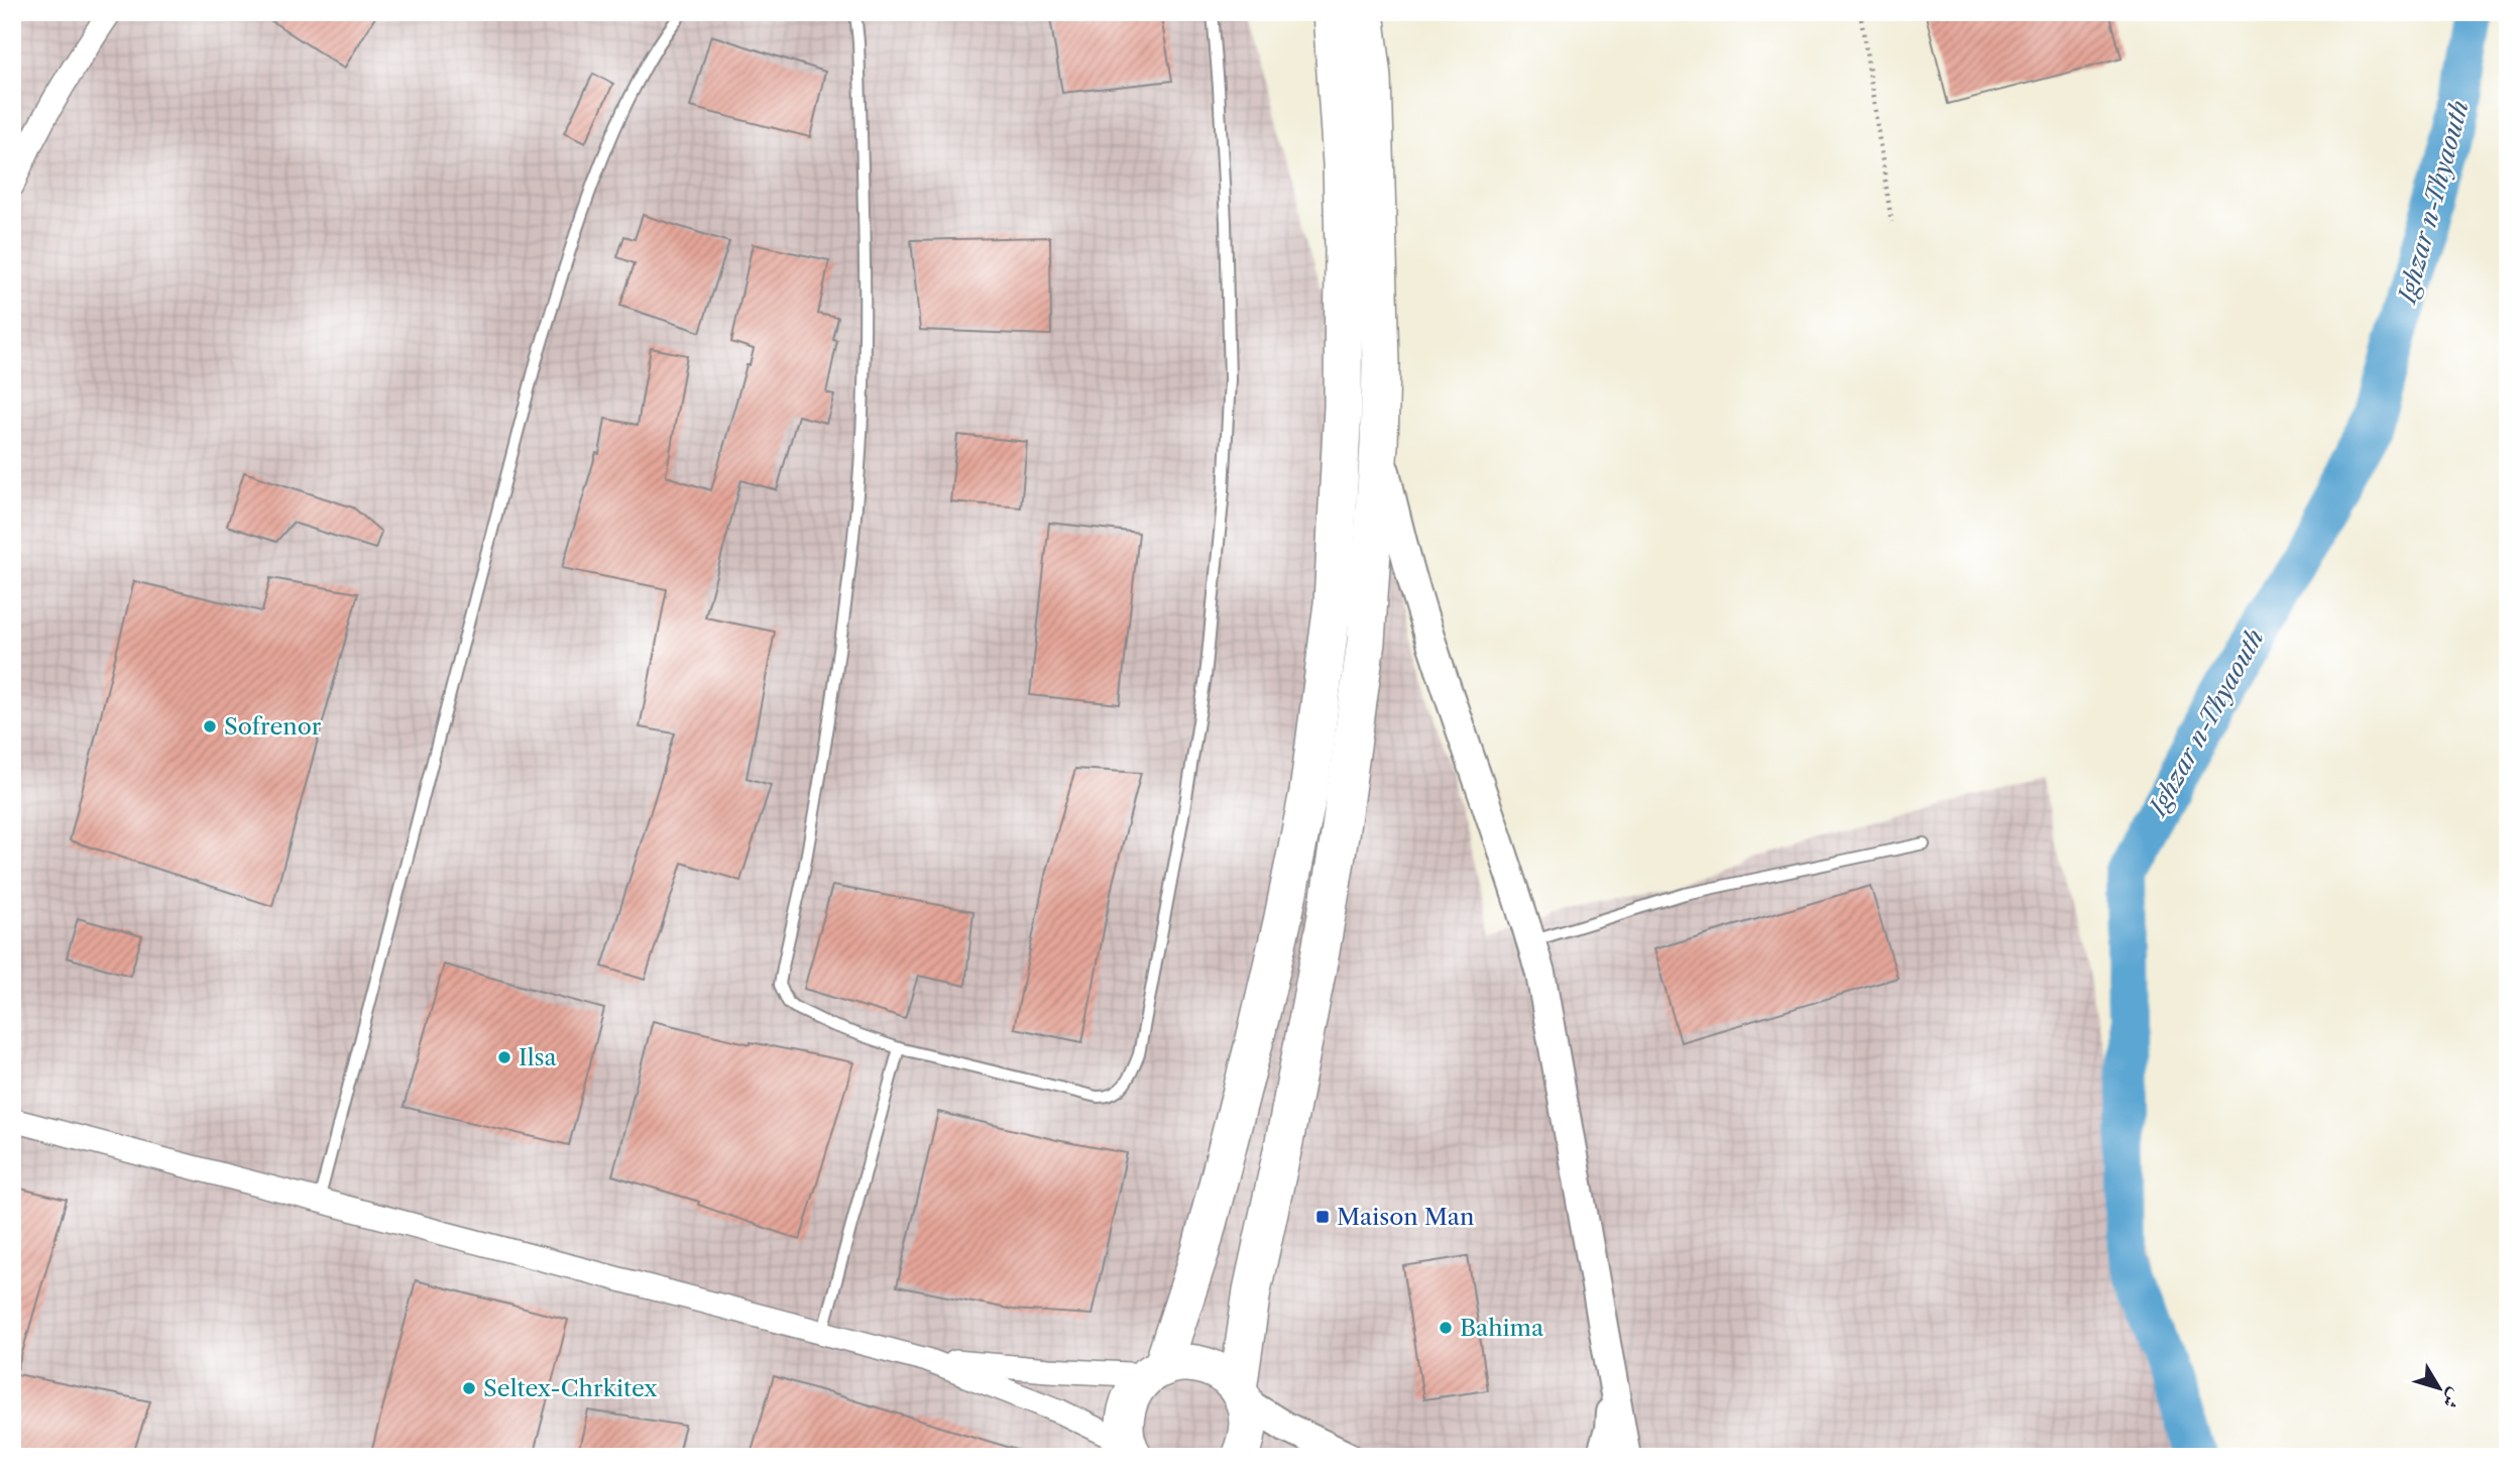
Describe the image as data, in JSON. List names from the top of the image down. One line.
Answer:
{"water":["Ighzar n-Thyaouth"],"places":{"other":["Sofrenor","Ilsa","Bahima","Seltex-Chrkitex"],"transit":["Maison Man"]},"north":"bottom right"}
